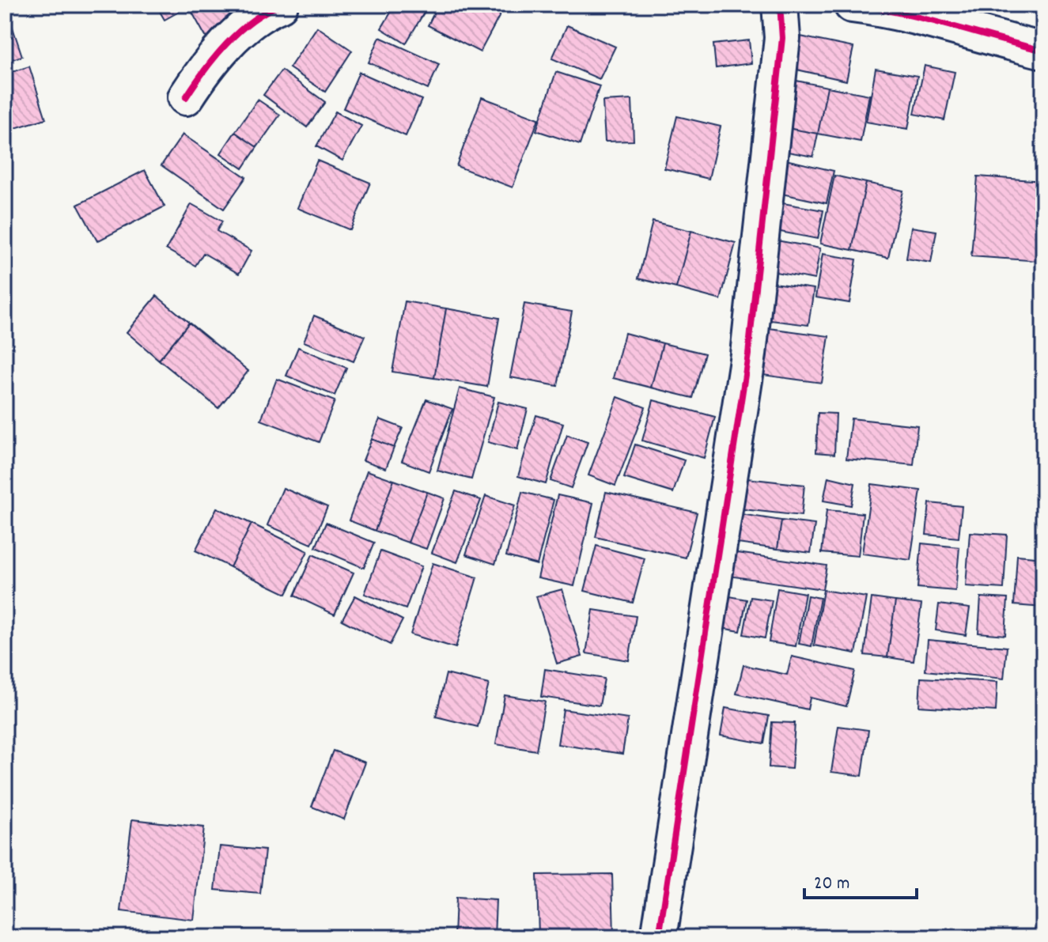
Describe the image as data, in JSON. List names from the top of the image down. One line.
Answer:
{"scale_bar":"20 m"}
